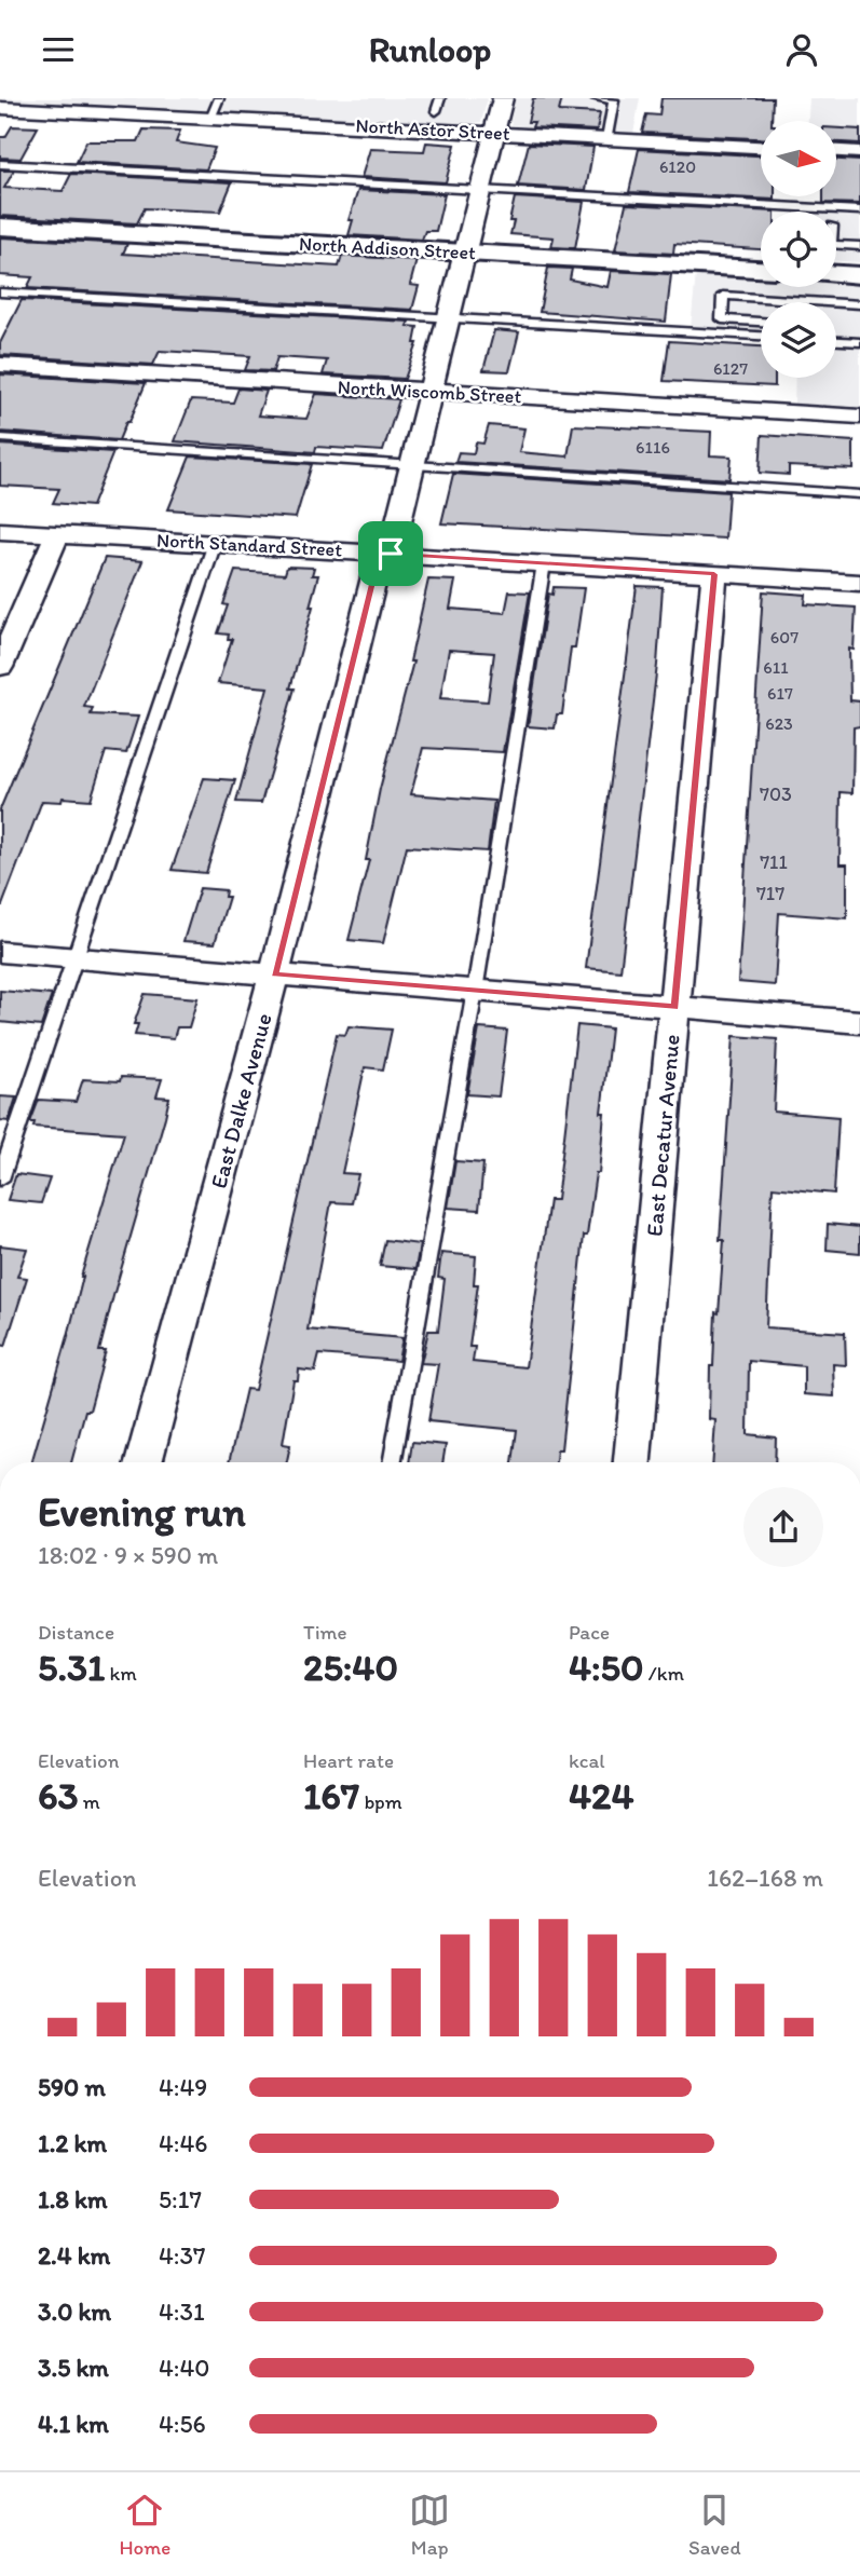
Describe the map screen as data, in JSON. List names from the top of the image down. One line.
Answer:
{"streets":{"street":["North Astor Street","North Addison Street","North Wiscomb Street","North Standard Street","East Dalke Avenue","East Decatur Avenue"]},"crossings":[["North Astor Street","East Dalke Avenue"],["North Addison Street","East Dalke Avenue"],["North Wiscomb Street","East Dalke Avenue"],["North Standard Street","East Dalke Avenue"],["North Standard Street","East Decatur Avenue"]],"house_numbers":["6120","6127","6116","607","611","617","623","703","711","717"],"north":"right","page":{"header":"Runloop","heading":["Evening run","18:02 · 9 × 590 m"],"stats":[["Distance","5.31 km"],["Time","25:40"],["Pace","4:50 /km"],["Elevation","63 m"],["Heart rate","167 bpm"],["kcal","424"]],"chart":["Elevation","162–168 m"],"list":[{"name":"590 m","note":"4:49"},{"name":"1.2 km","note":"4:46"},{"name":"1.8 km","note":"5:17"},{"name":"2.4 km","note":"4:37"},{"name":"3.0 km","note":"4:31"},{"name":"3.5 km","note":"4:40"},{"name":"4.1 km","note":"4:56"}],"tabs":["Home","Map","Saved"]}}
